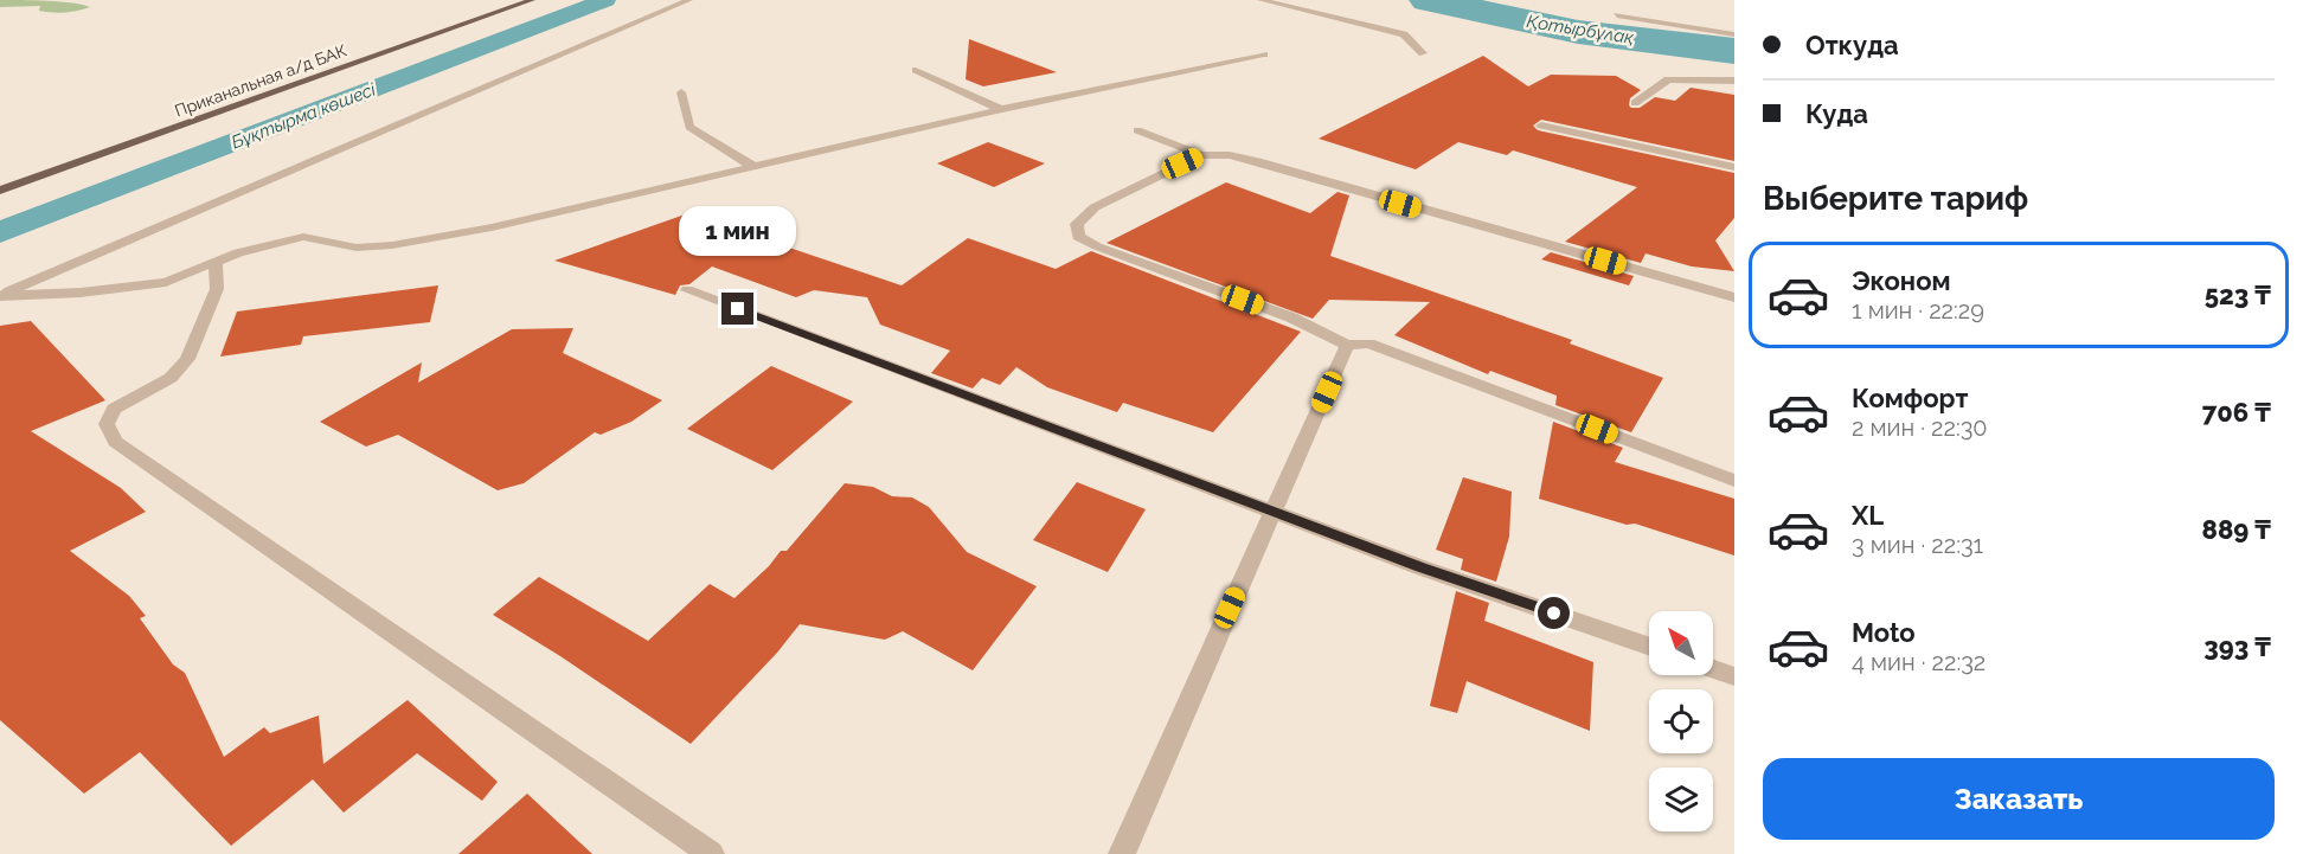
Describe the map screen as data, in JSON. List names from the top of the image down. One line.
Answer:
{"streets":{"main road":["Приканальная а/д БАК"]},"water":["Қотырбұлақ","Бұқтырма көшесі"],"north":"top left","page":{"banner":["Откуда","Куда"],"heading":"Выберите тариф","bubble":"1 мин","list":[{"name":"Эконом","note":"1 мин · 22:29","value":"523 ₸"},{"name":"Комфорт","note":"2 мин · 22:30","value":"706 ₸"},{"name":"XL","note":"3 мин · 22:31","value":"889 ₸"},{"name":"Moto","note":"4 мин · 22:32","value":"393 ₸"}],"buttons":"Заказать"}}
